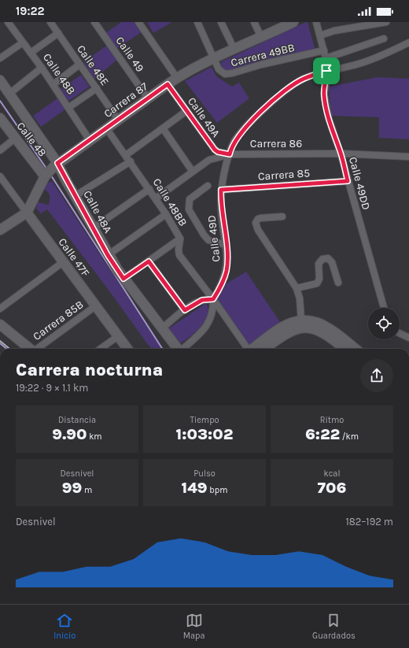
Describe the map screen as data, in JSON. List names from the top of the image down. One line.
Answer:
{"streets":{"street":["Calle 49","Carrera 49BB","Calle 48E","Calle 48B","Carrera 87","Calle 49A","Calle 48","Carrera 86","Carrera 85","Calle 49DD","Calle 48BB","Calle 48A","Calle 49D","Calle 47F","Carrera 85B"]},"crossings":[["Calle 49","Carrera 87"],["Carrera 49BB","Carrera 87"],["Carrera 49BB","Calle 49DD"],["Calle 48E","Carrera 87"],["Calle 48B","Carrera 87"],["Carrera 87","Calle 49A"],["Carrera 87","Calle 48"],["Carrera 87","Calle 48BB"],["Carrera 87","Calle 48A"],["Carrera 87","Calle 47F"],["Calle 49A","Carrera 86"],["Calle 49A","Calle 49D"],["Calle 48","Calle 48A"],["Carrera 86","Calle 49DD"],["Carrera 86","Calle 48BB"],["Carrera 86","Calle 49D"],["Carrera 85","Calle 49DD"],["Carrera 85","Calle 49D"],["Calle 49DD","Calle 49D"],["Calle 48BB","Calle 49D"],["Calle 47F","Carrera 85B"]],"page":{"status":"19:22","heading":["Carrera nocturna","19:22 · 9 × 1.1 km"],"stats":[["Distancia","9.90 km"],["Tiempo","1:03:02"],["Ritmo","6:22 /km"],["Desnivel","99 m"],["Pulso","149 bpm"],["kcal","706"]],"chart":["Desnivel","182–192 m"],"tabs":["Inicio","Mapa","Guardados"]}}
